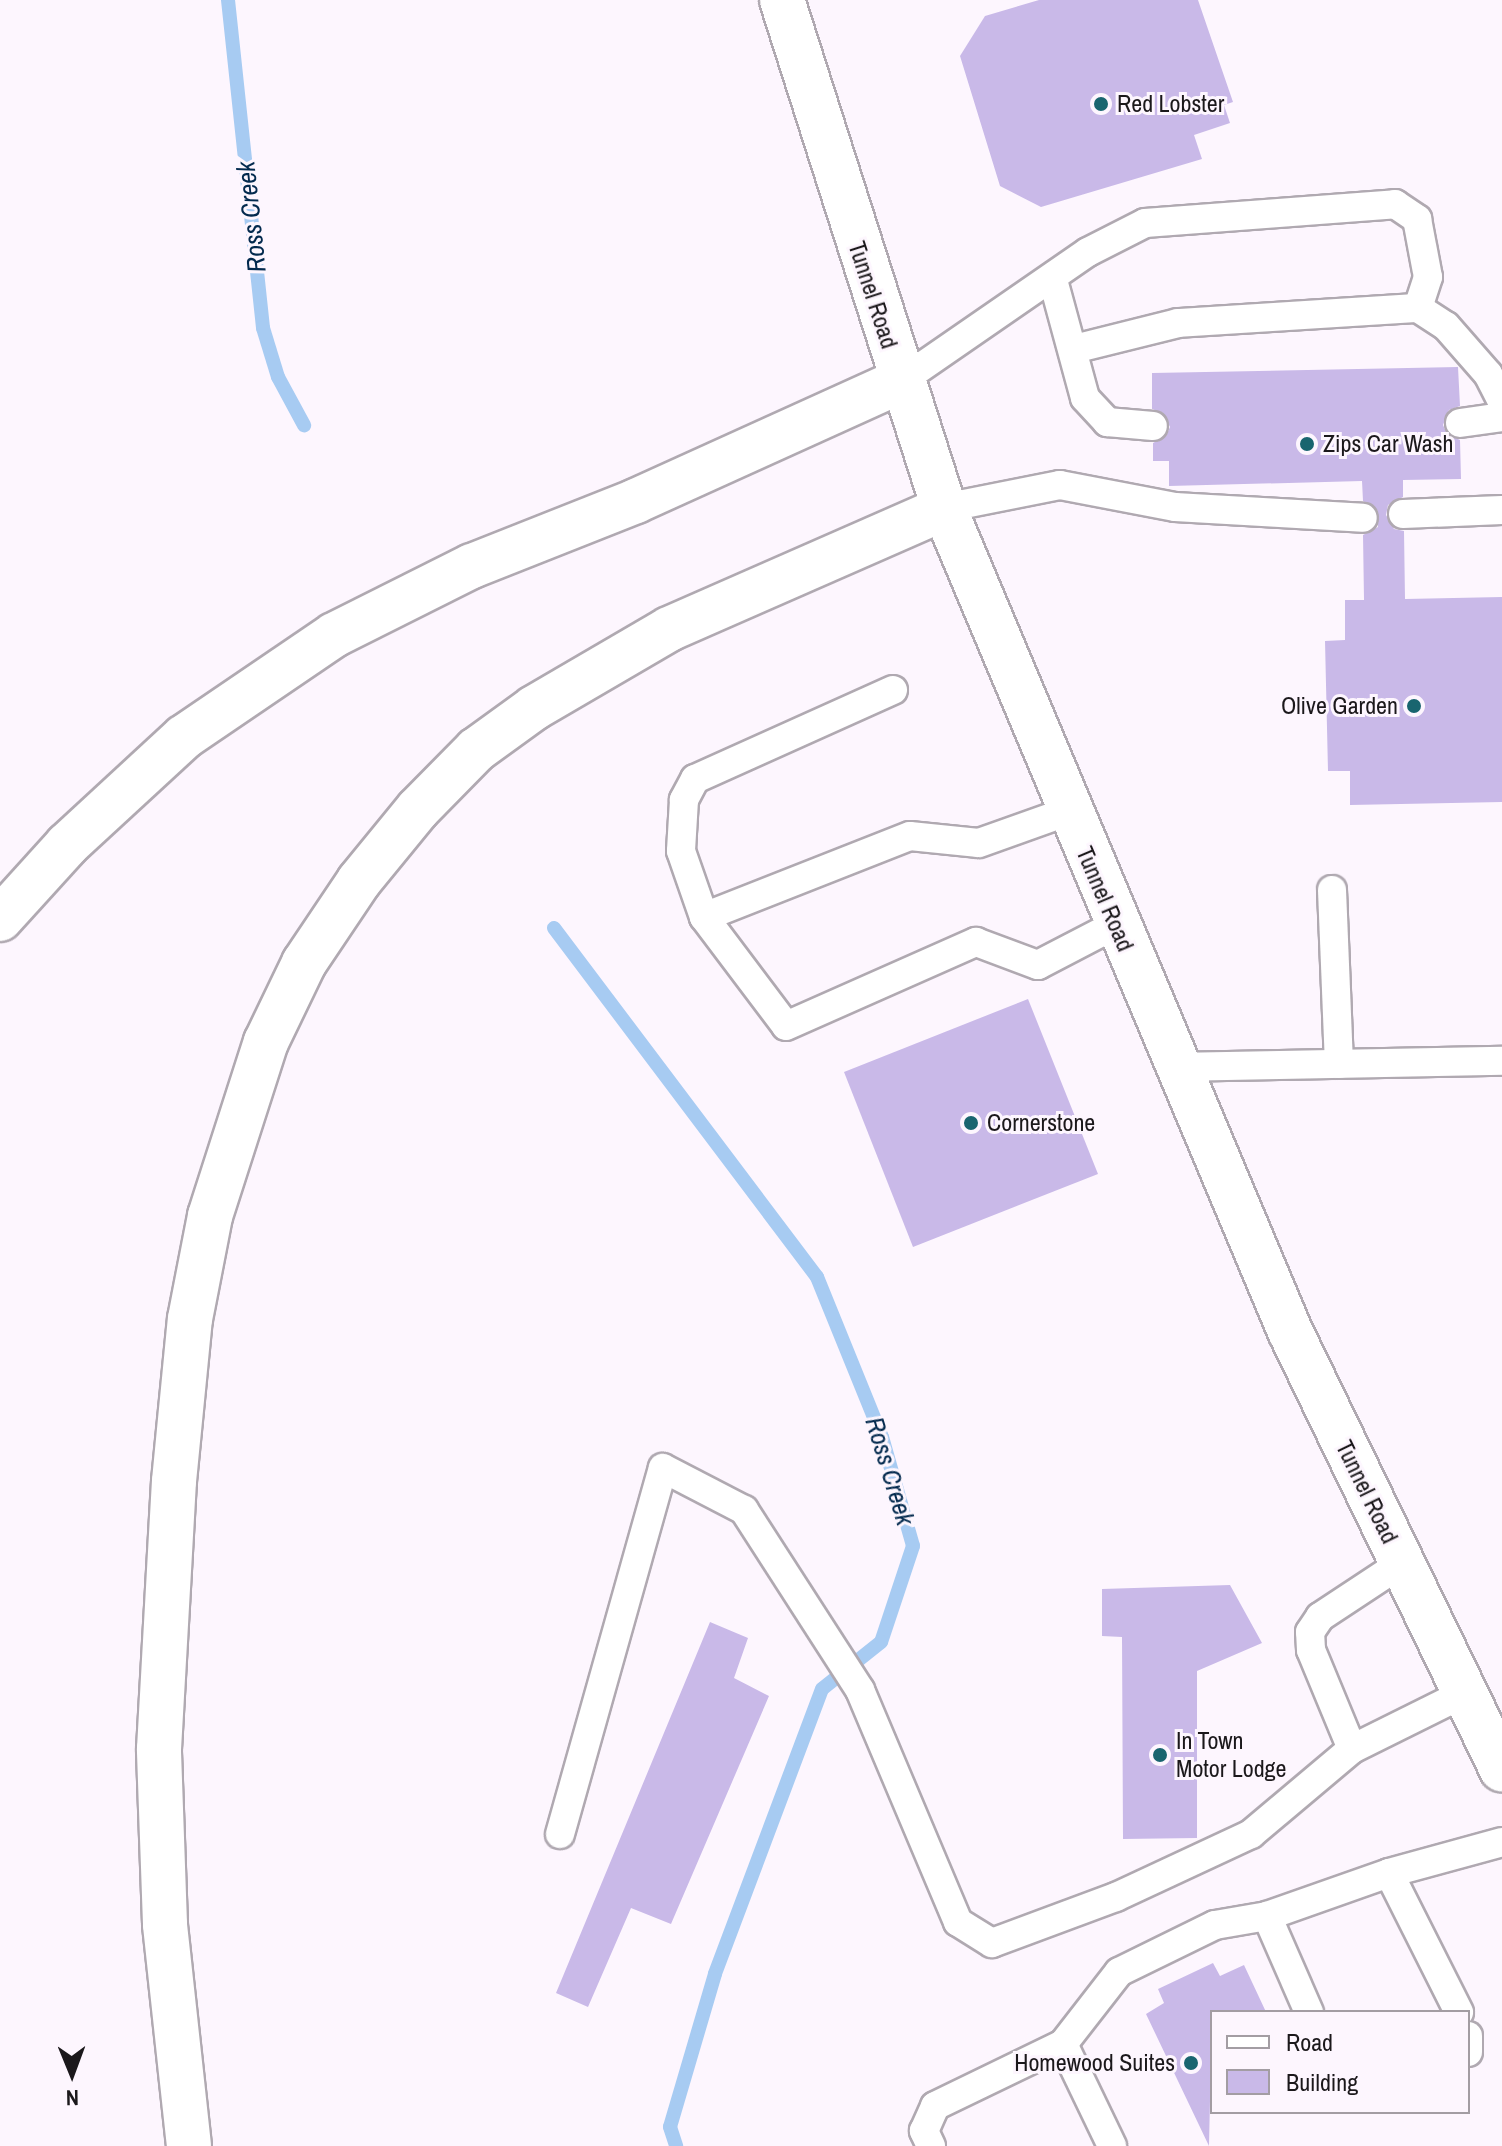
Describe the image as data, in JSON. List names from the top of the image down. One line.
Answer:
{"streets":{"main road":["Tunnel Road"]},"water":["Ross Creek"],"places":["Red Lobster","Zips Car Wash","Olive Garden","Cornerstone","In Town Motor Lodge","Homewood Suites"],"legend":["Road","Building"],"north":"bottom"}
